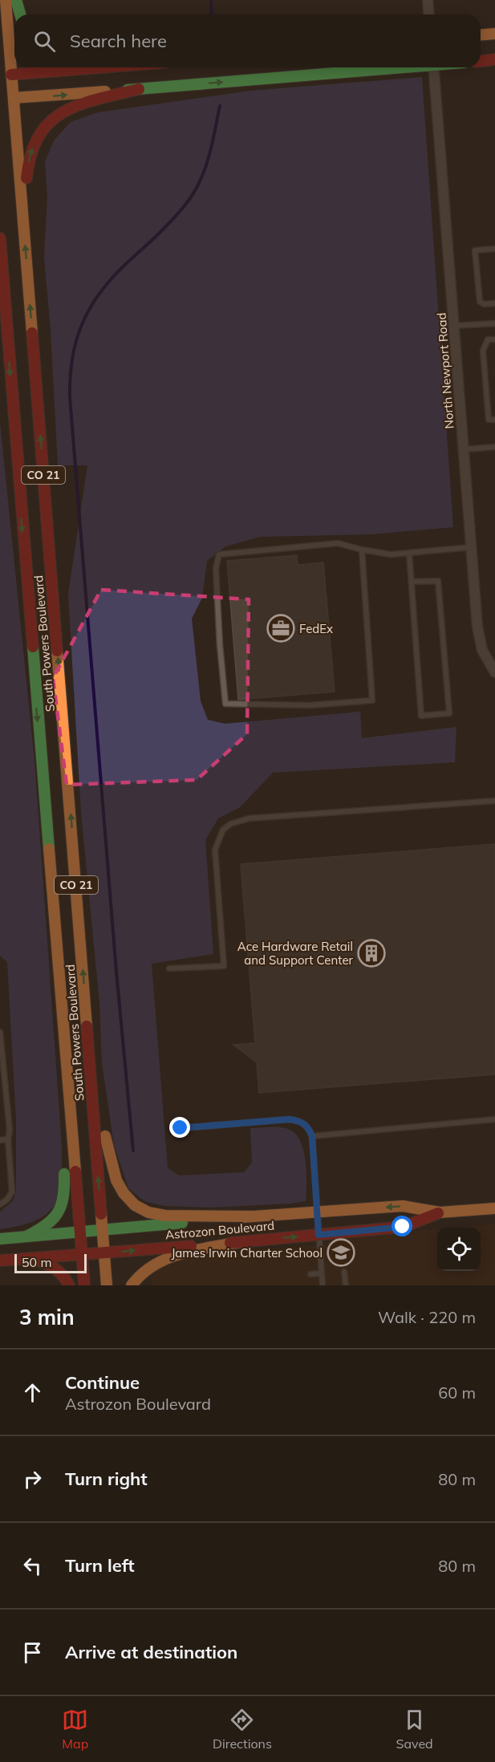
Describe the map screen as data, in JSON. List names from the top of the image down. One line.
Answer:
{"streets":{"main road":["CO 21","South Powers Boulevard","Astrozon Boulevard"],"street":["North Newport Road"]},"crossings":[["South Powers Boulevard","Astrozon Boulevard"]],"places":{"office":["FedEx"],"building":["Ace Hardware Retail and Support Center"],"school or university":["James Irwin Charter School"]},"scale_bar":"50 m","page":{"search":"Search here","scale":"50 m","heading":["3 min","Walk · 220 m"],"list":[["Continue","Astrozon Boulevard","60 m"],["Turn right","80 m"],["Turn left","80 m"],"Arrive at destination"],"nav":["Map","Directions","Saved"]}}
